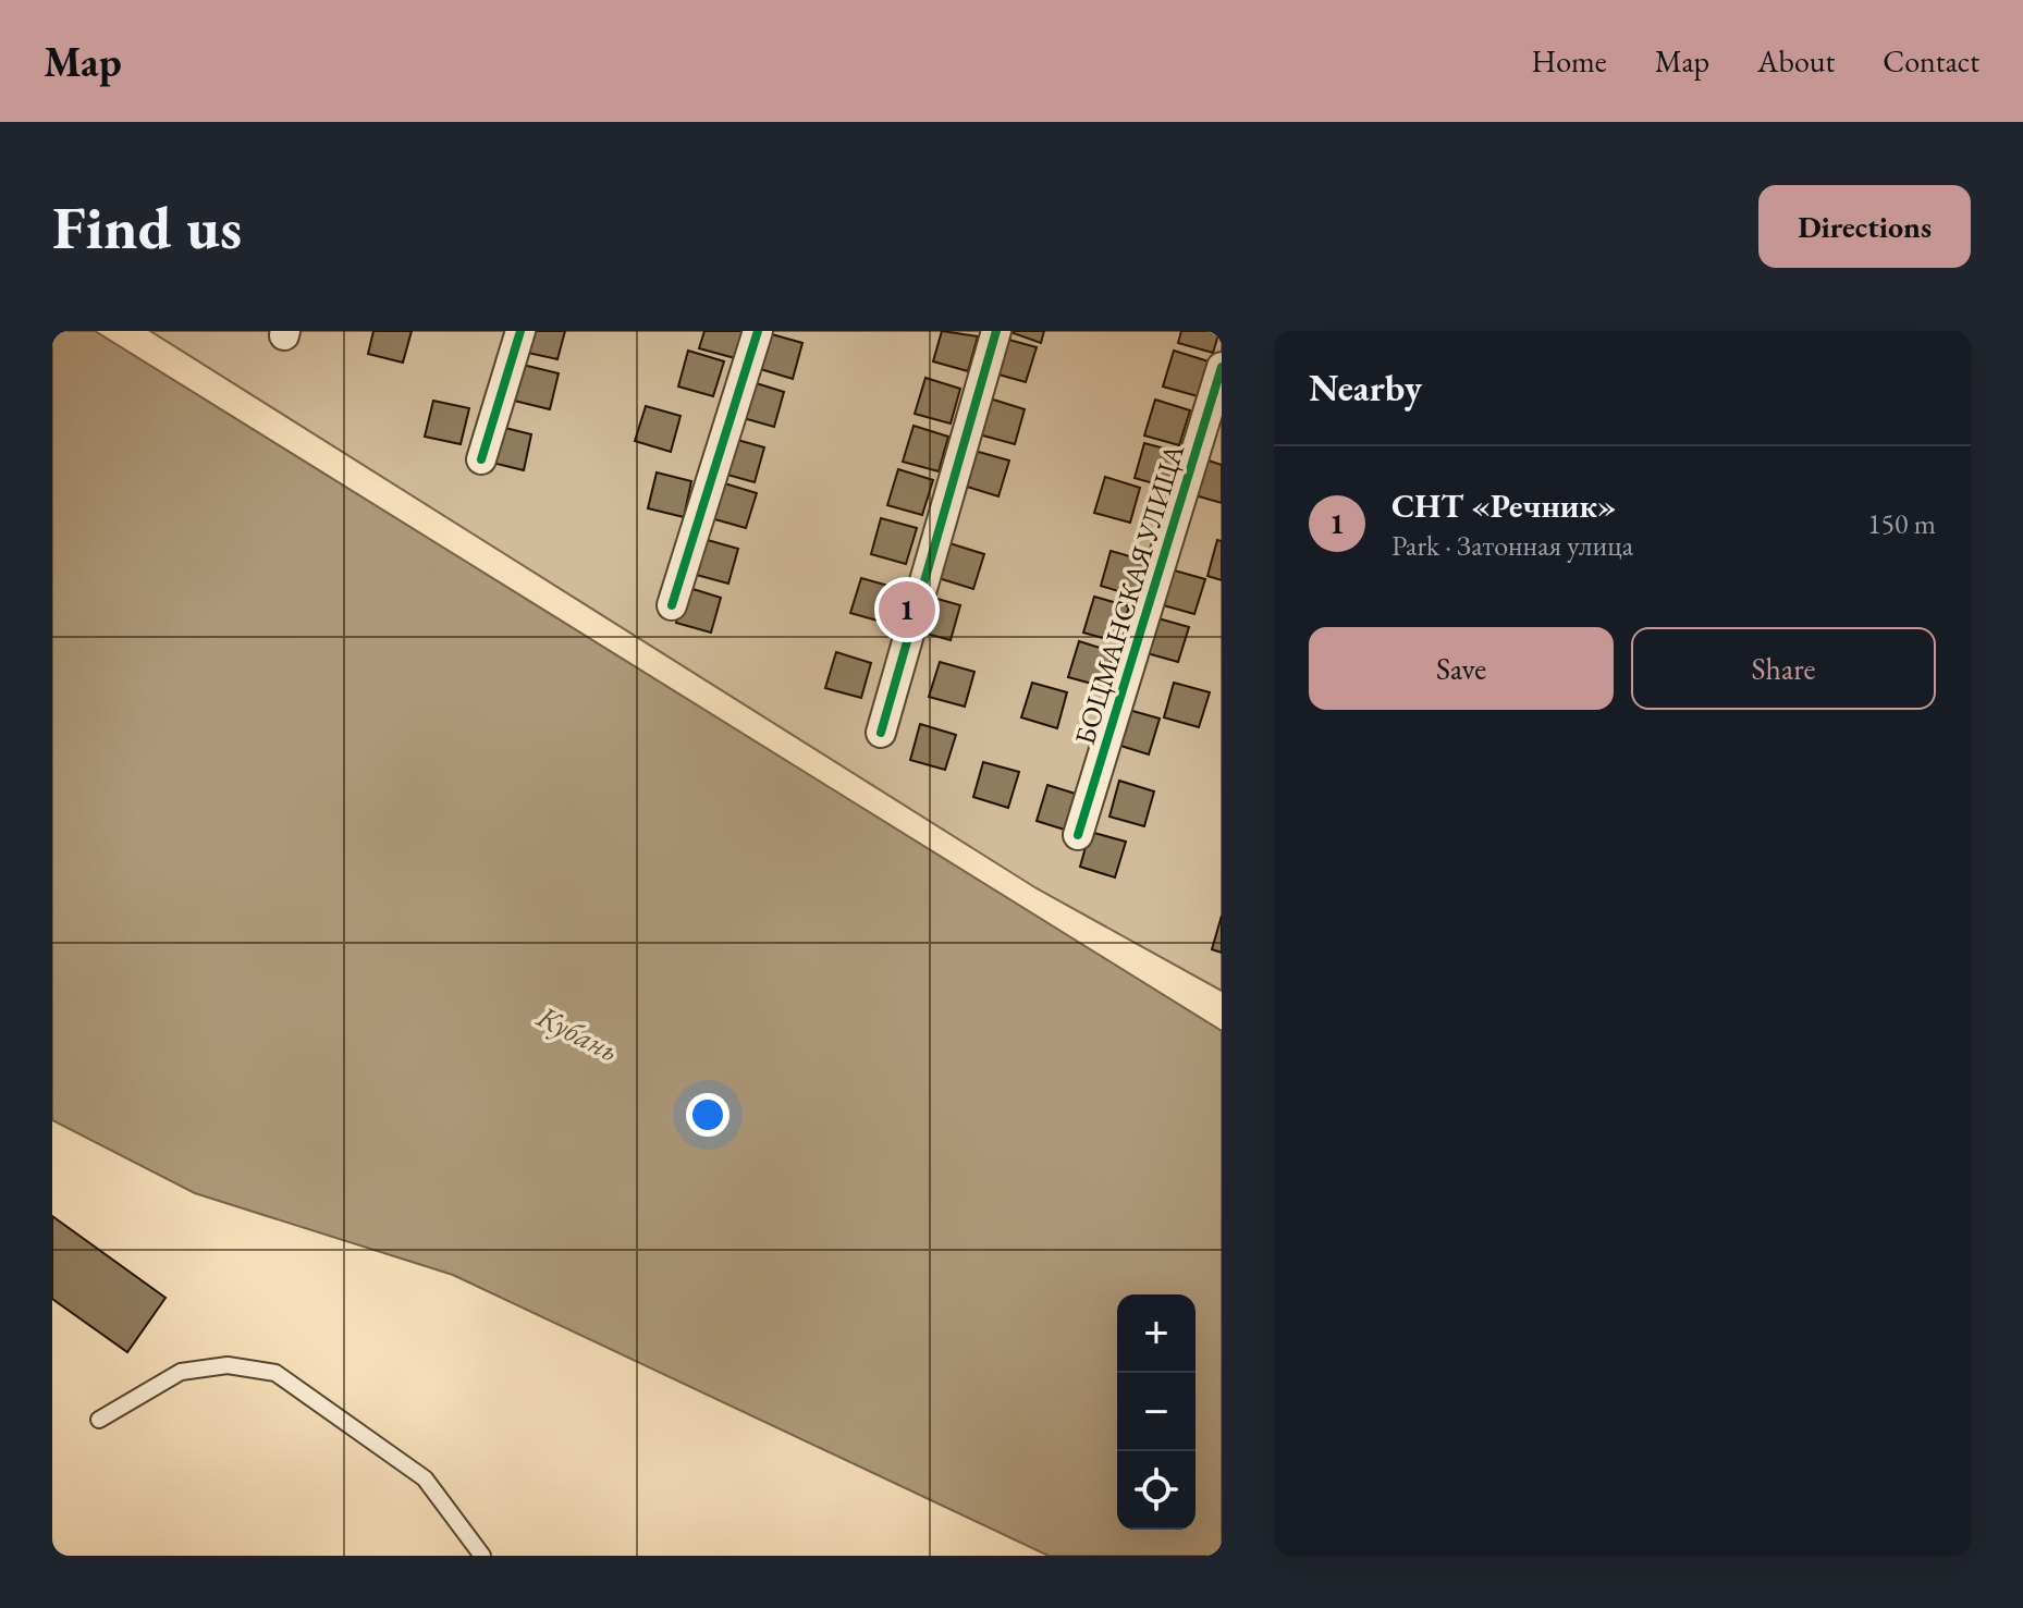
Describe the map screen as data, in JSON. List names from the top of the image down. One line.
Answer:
{"streets":{"street":["БОЦМАНСКАЯ УЛИЦА"]},"water":["Кубань"],"page":{"header":"Map","nav":["Home","Map","About","Contact"],"buttons":["Directions",["Save","Share"]],"title":"Find us","heading":"Nearby","list":[{"mark":"1","name":"СНТ «Речник»","note":"Park · Затонная улица","value":"150 m"}],"pins":"1","map_buttons":["+","−"]}}
